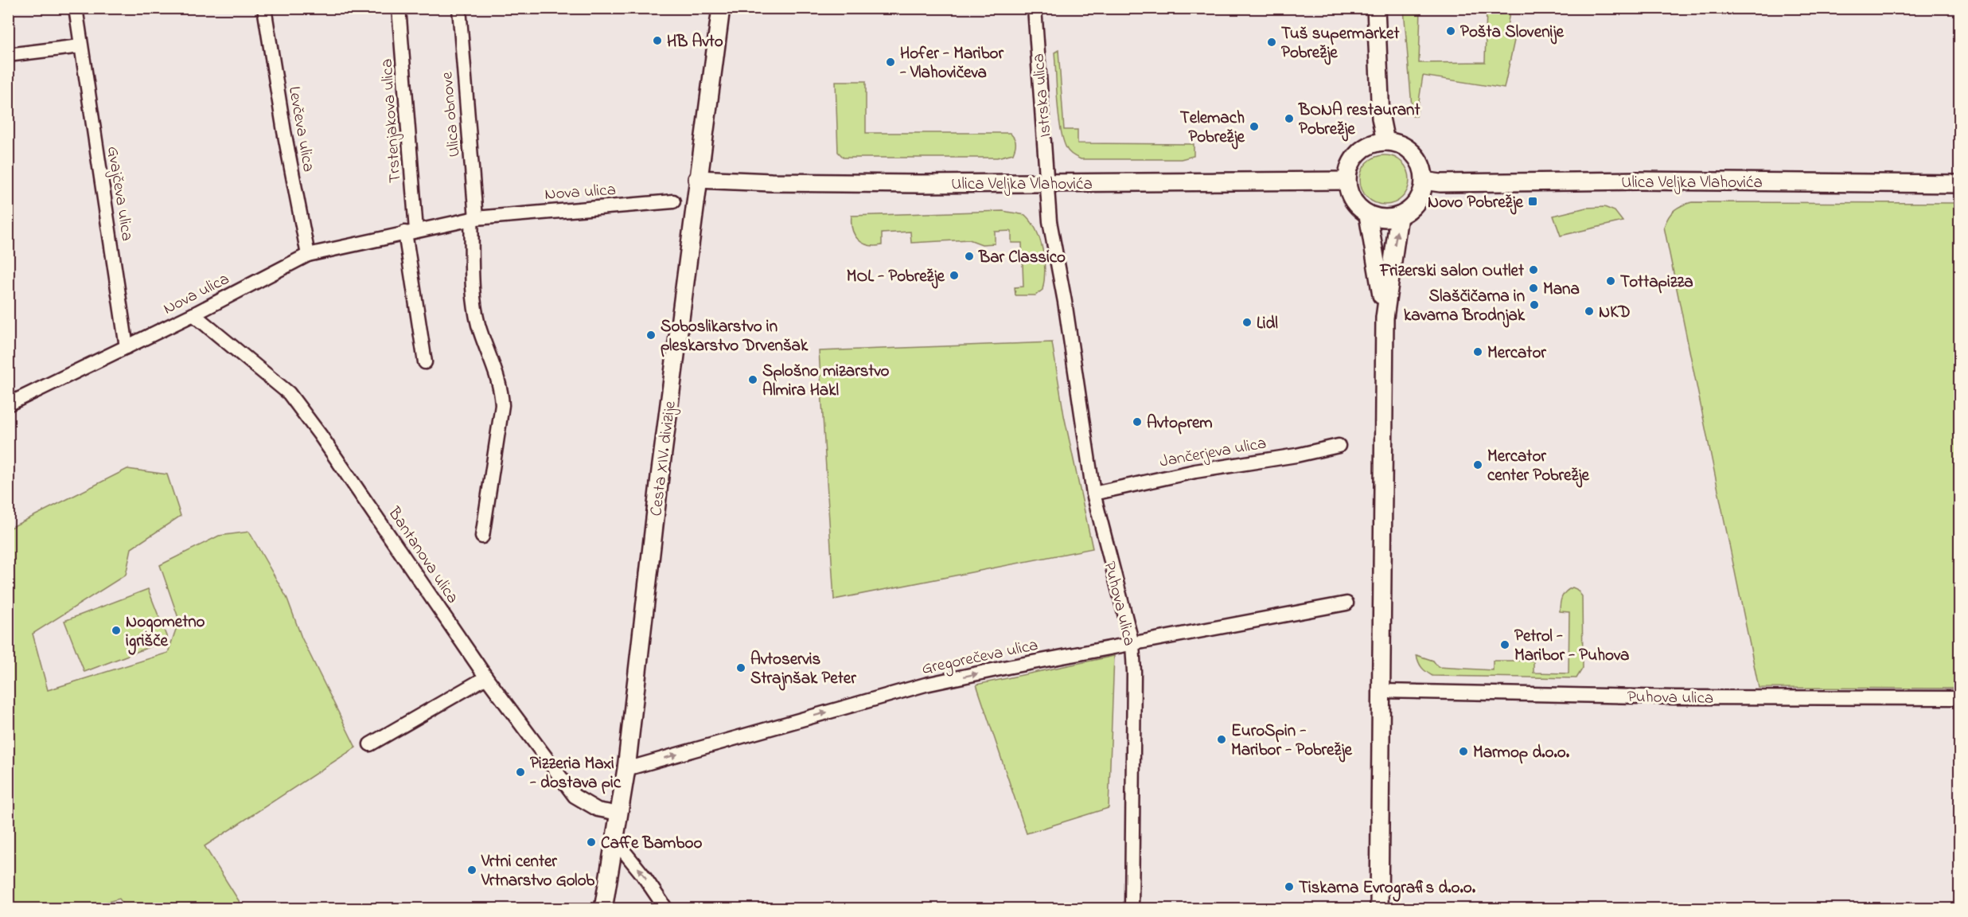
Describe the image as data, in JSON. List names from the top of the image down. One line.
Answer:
{"streets":{"street":["Istrska ulica","Ulica obnove","Trstenjakova ulica","Levčeva ulica","Ulica Veljka Vlahovića","Nova ulica","Gvajčeva ulica","Jančerjeva ulica","Cesta XIV. divizije","Bantanova ulica","Puhova ulica","Gregorečeva ulica"]},"crossings":[["Istrska ulica","Ulica Veljka Vlahovića"],["Istrska ulica","Puhova ulica"],["Ulica obnove","Nova ulica"],["Trstenjakova ulica","Nova ulica"],["Levčeva ulica","Nova ulica"],["Ulica Veljka Vlahovića","Cesta XIV. divizije"],["Nova ulica","Gvajčeva ulica"],["Nova ulica","Bantanova ulica"],["Jančerjeva ulica","Puhova ulica"],["Cesta XIV. divizije","Bantanova ulica"],["Cesta XIV. divizije","Gregorečeva ulica"],["Puhova ulica","Gregorečeva ulica"]],"one_way":["Gregorečeva ulica"],"places":{"other":["Pošta Slovenije","HB Avto","Tuš supermarket Pobrežje","Hofer - Maribor - Vlahovičeva","BONA restaurant Pobrežje","Telemach Pobrežje","Bar Classico","Frizerski salon Outlet","MOL - Pobrežje","Tottapizza","Mana","Slaščičarna in kavarna Brodnjak","NKD","Lidl","Soboslikarstvo in pleskarstvo Drvenšak","Mercator","Splošno mizarstvo Almira Hakl","Avtoprem","Mercator center Pobrežje","Nogometno igrišče","Petrol - Maribor - Puhova","Avtoservis Strajnšak Peter","EuroSpin - Maribor - Pobrežje","Marmop d.o.o.","Pizzeria Maxi - dostava pic","Caffe Bamboo","Vrtni center Vrtnarstvo Golob","Tiskarna Evrografis d.o.o."],"transit":["Novo Pobrežje"]}}
